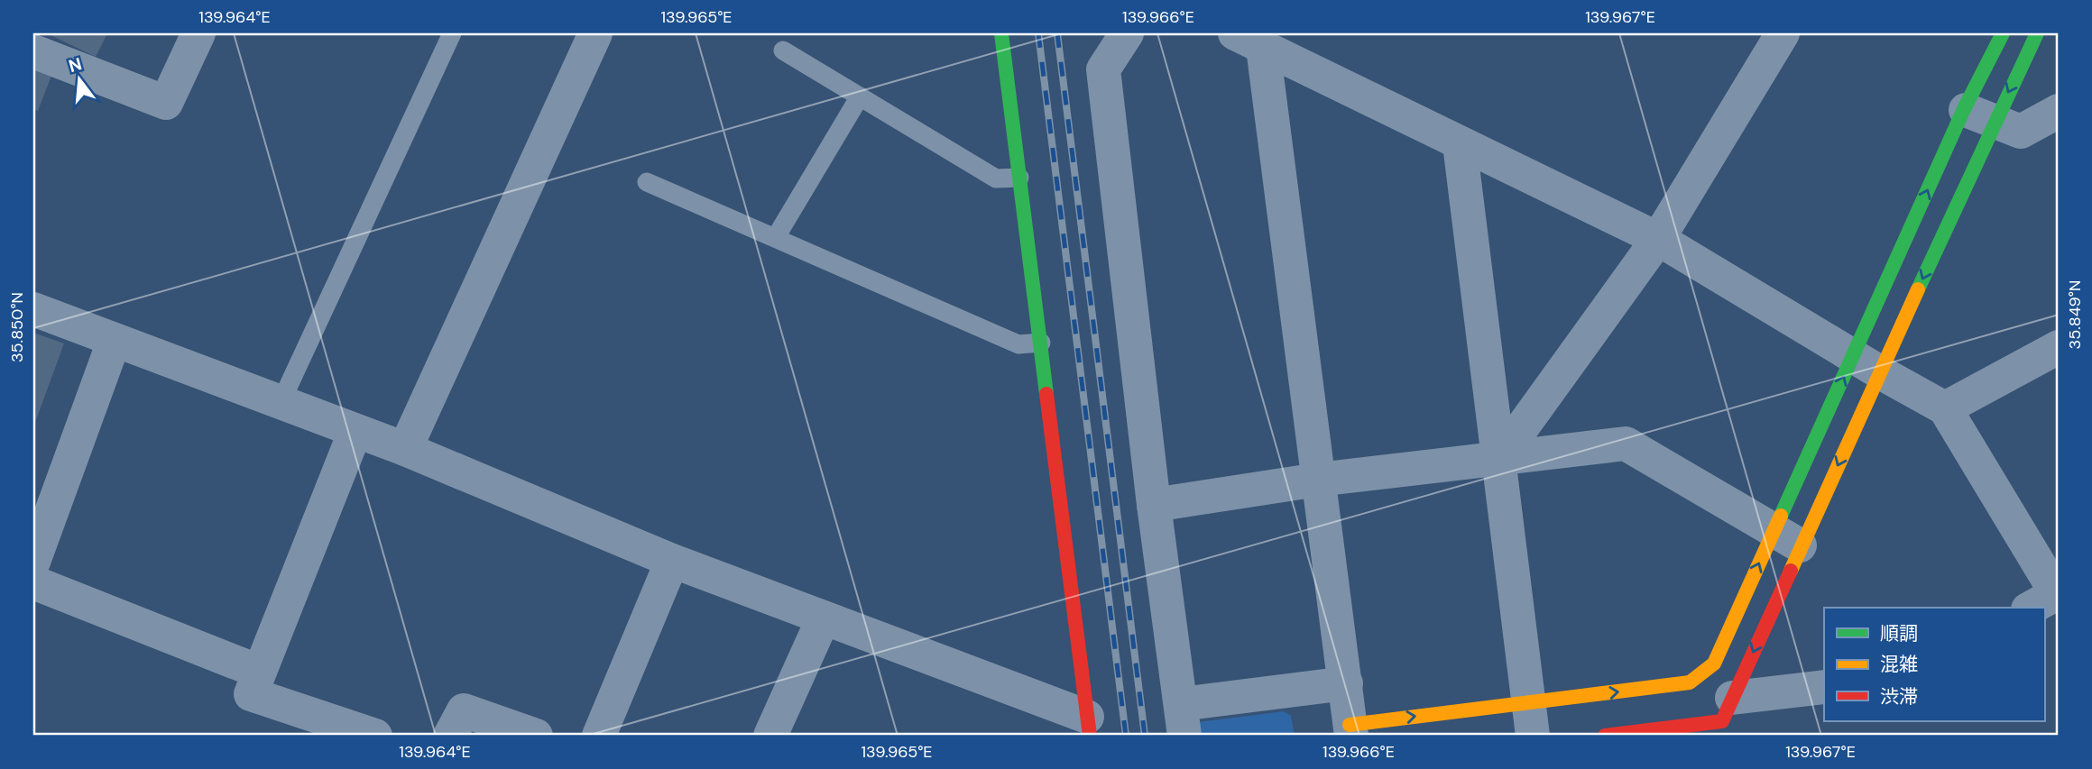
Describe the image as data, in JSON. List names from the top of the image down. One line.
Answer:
{"legend":["順調","混雑","渋滞"],"north":"top","coordinates":["139.964°E","139.965°E","139.966°E","139.967°E","35.849°N","35.850°N"]}
